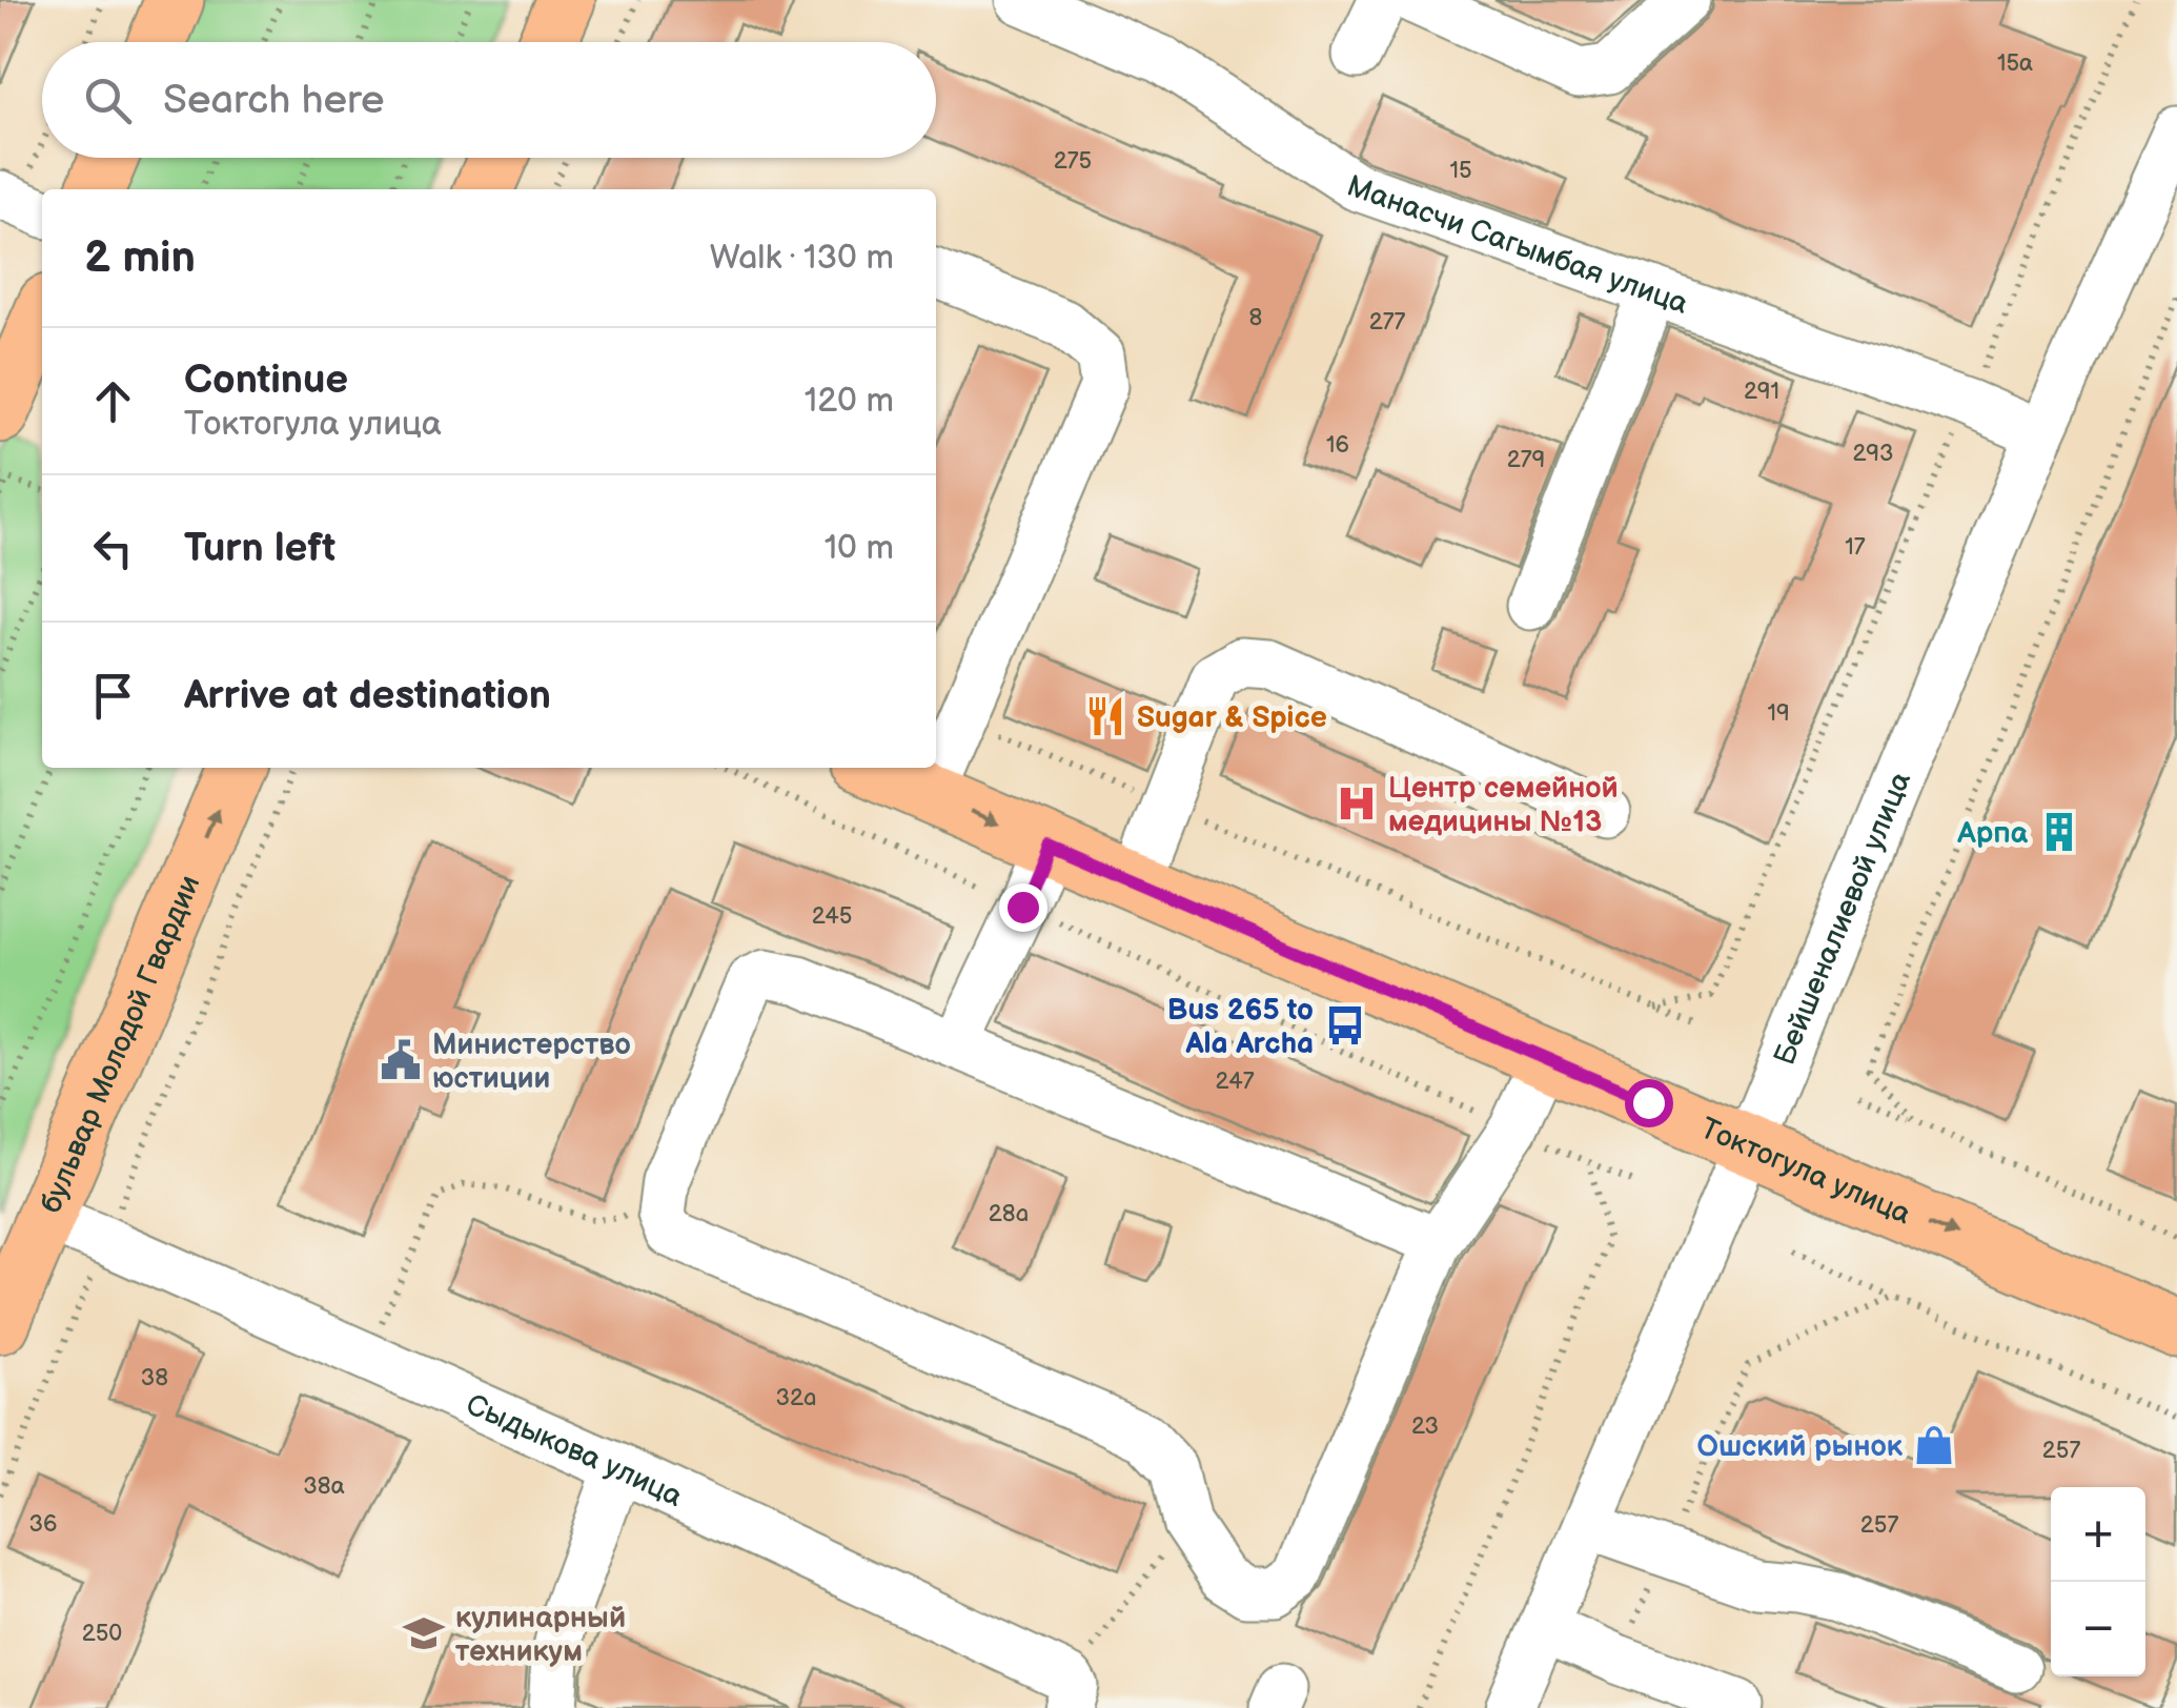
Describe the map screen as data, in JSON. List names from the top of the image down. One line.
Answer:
{"streets":{"main road":["бульвар Молодой Гвардии","Токтогула улица"],"street":["Манасчи Сагымбая улица","Бейшеналиевой улица","Сыдыкова улица"]},"crossings":[["Манасчи Сагымбая улица","Бейшеналиевой улица"],["Бейшеналиевой улица","Токтогула улица"],["бульвар Молодой Гвардии","Сыдыкова улица"]],"one_way":["бульвар Молодой Гвардии","Токтогула улица"],"places":{"restaurant":["Sugar & Spice"],"hospital":["Центр семейной медицины №13"],"building":["Арпа"],"bus stop":["Bus 265 to Ala Archa"],"public building":["Министерство юстиции"],"shop":["Ошский рынок"],"school or university":["кулинарный техникум"]},"house_numbers":["15а","275","15","8","277","291","16","293","279","17","19","245","247","28a","38","32a","23","257","38а","36","257","250"],"page":{"search":"Search here","heading":["2 min","Walk · 130 m"],"list":[["Continue","Токтогула улица","120 m"],["Turn left","10 m"],"Arrive at destination"],"map_buttons":["+","−"]}}
